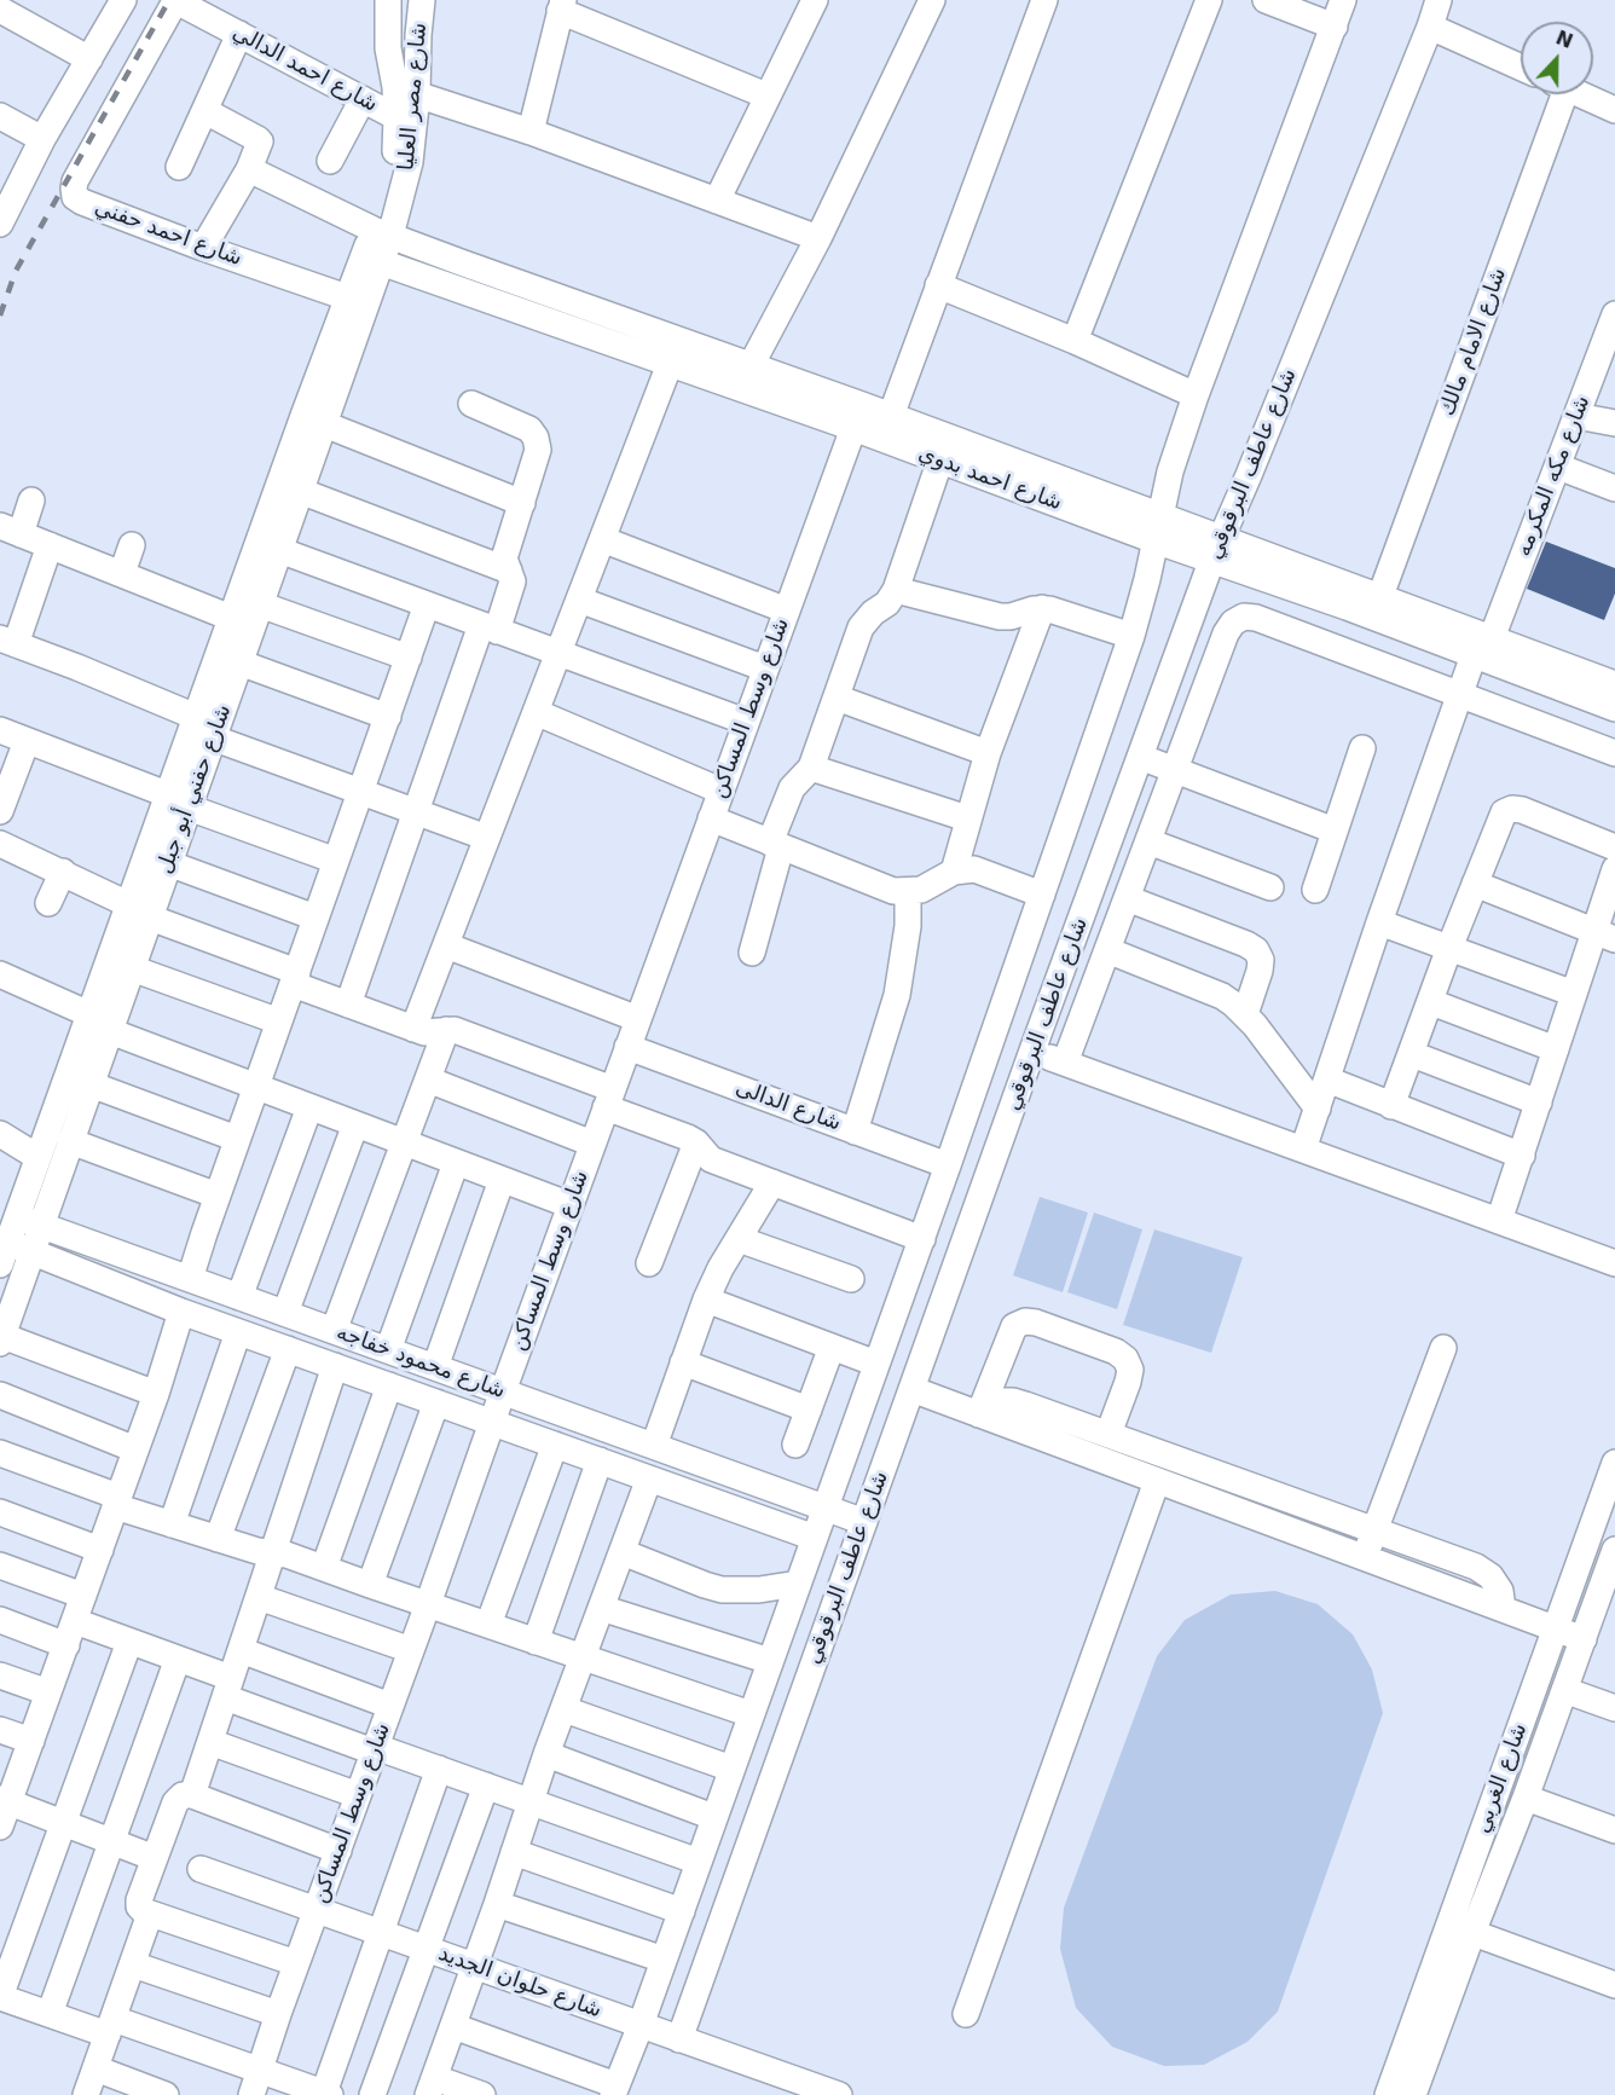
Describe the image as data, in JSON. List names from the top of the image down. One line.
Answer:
{"streets":{"street":["شارع احمد الدالي","شارع مصر العليا","شارع احمد حفني","شارع الامام مالك","شارع عاطف البرقوقي","شارع مكه المكرمه","شارع احمد بدوي","شارع وسط المساكن","شارع حفني أبو جبل","شارع الدالى","شارع محمود خفاجه","شارع الغربي","شارع حلوان الجديد"]},"crossings":[["شارع احمد الدالي","شارع مصر العليا"],["شارع احمد الدالي","شارع احمد حفني"],["شارع مصر العليا","شارع احمد بدوي"],["شارع مصر العليا","شارع حفني أبو جبل"],["شارع احمد حفني","شارع حفني أبو جبل"],["شارع الامام مالك","شارع احمد بدوي"],["شارع عاطف البرقوقي","شارع احمد بدوي"],["شارع عاطف البرقوقي","شارع الدالى"],["شارع عاطف البرقوقي","شارع محمود خفاجه"],["شارع عاطف البرقوقي","شارع حلوان الجديد"],["شارع مكه المكرمه","شارع احمد بدوي"],["شارع احمد بدوي","شارع وسط المساكن"],["شارع احمد بدوي","شارع حفني أبو جبل"],["شارع وسط المساكن","شارع الدالى"],["شارع وسط المساكن","شارع محمود خفاجه"],["شارع وسط المساكن","شارع حلوان الجديد"],["شارع حفني أبو جبل","شارع محمود خفاجه"]],"north":"top"}
